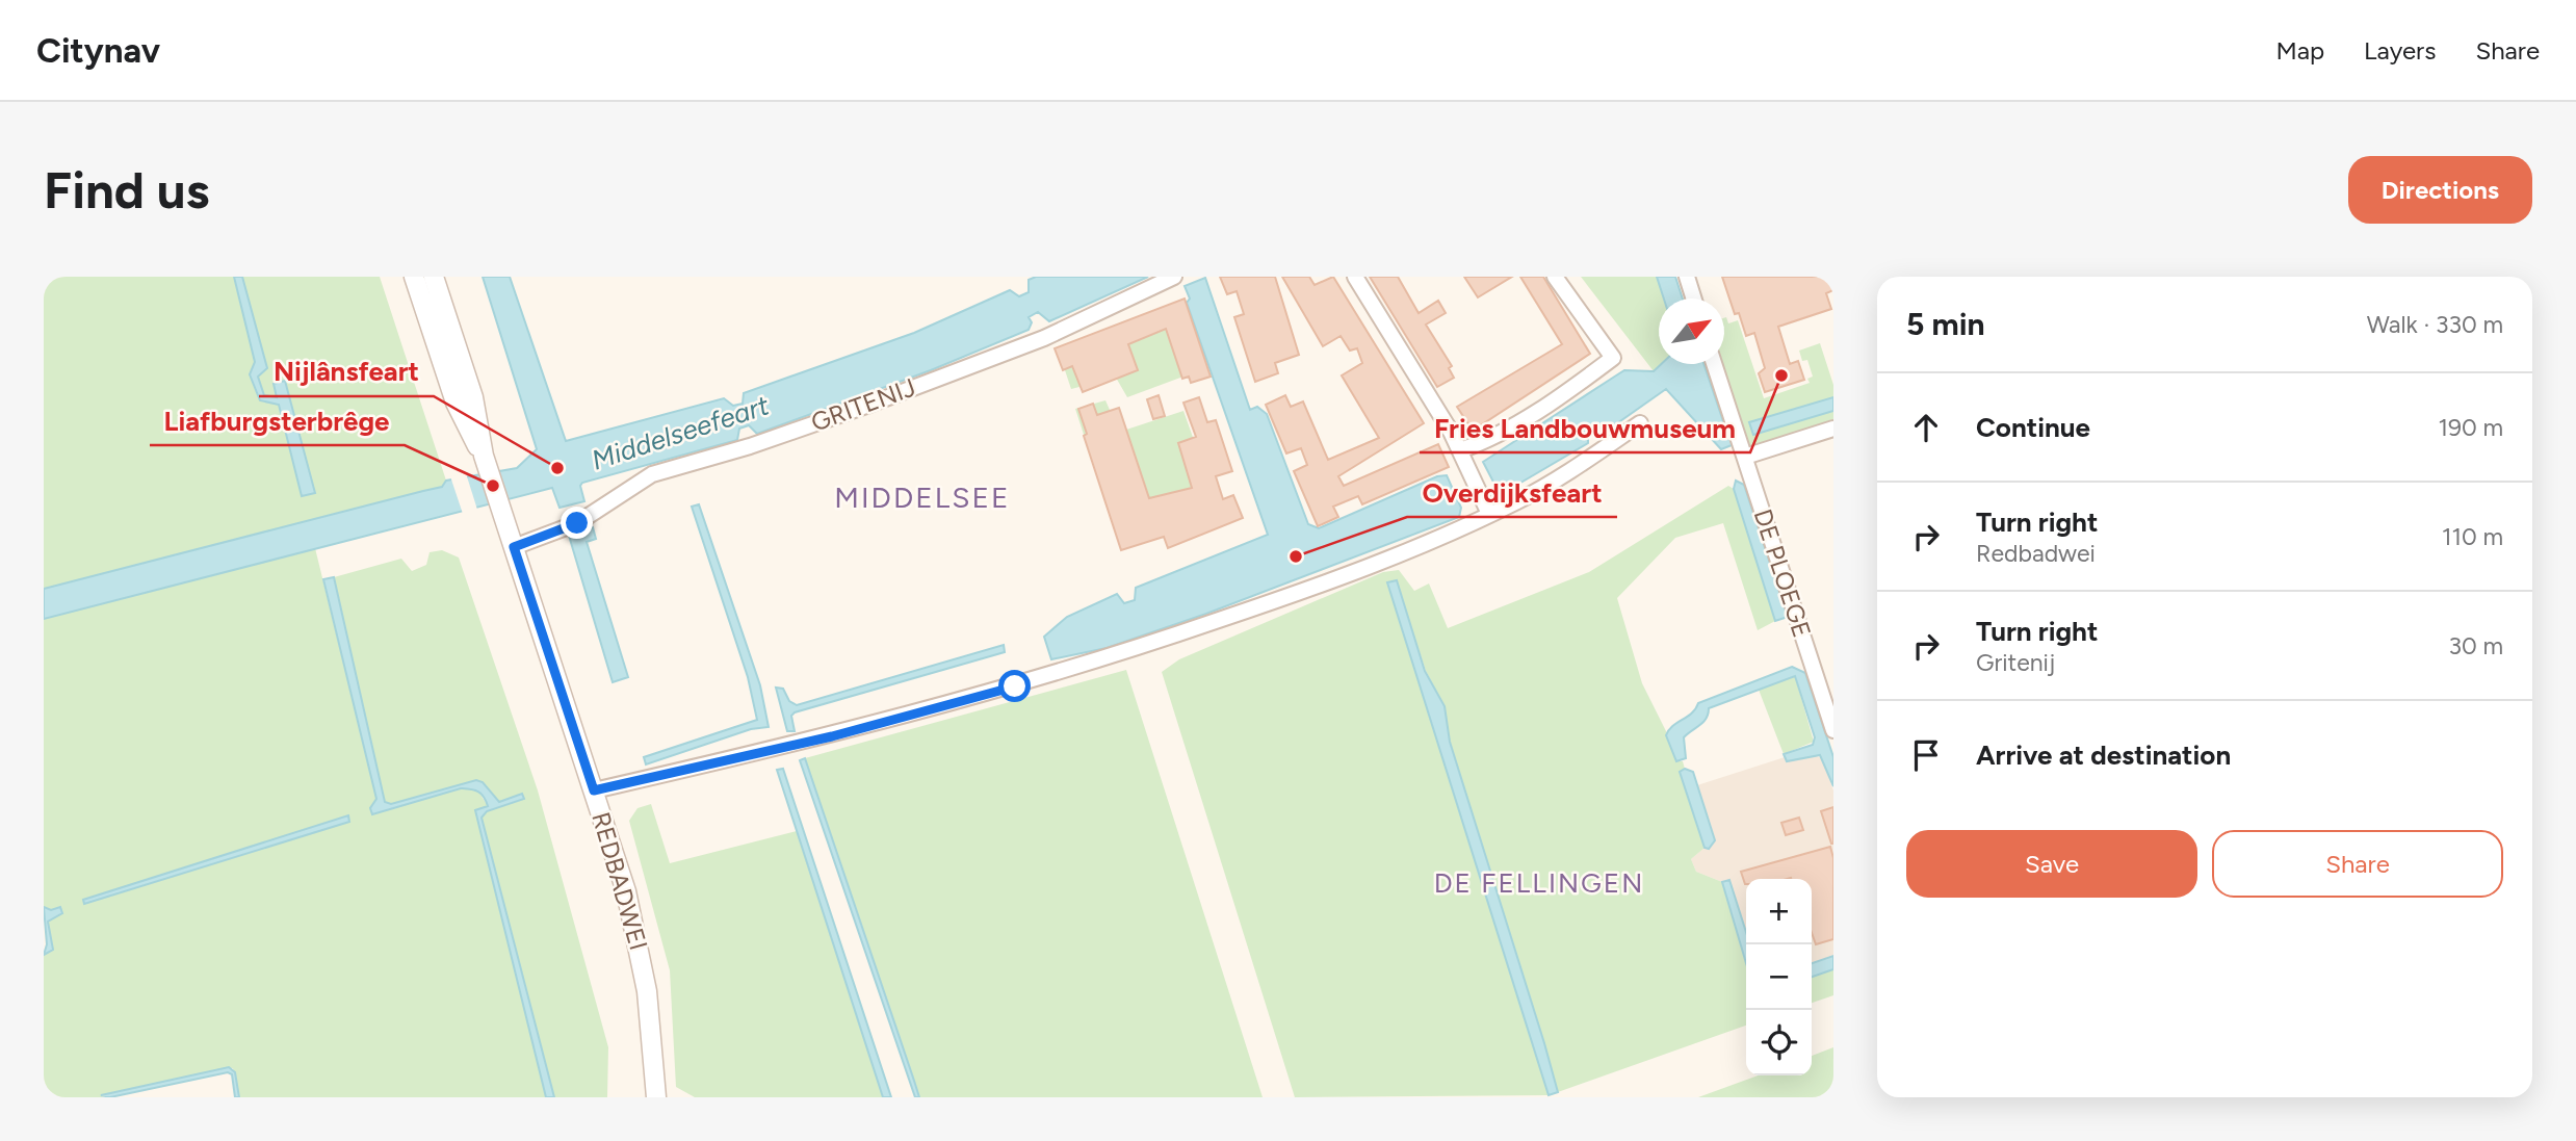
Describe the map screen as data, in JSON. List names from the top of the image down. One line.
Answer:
{"streets":{"street":["GRITENIJ","DE PLOEGE","REDBADWEI"]},"crossings":[["GRITENIJ","REDBADWEI"]],"districts":["MIDDELSEE","DE FELLINGEN"],"water":["Middelseefeart"],"places":["Fries Landbouwmuseum","Nijlânsfeart","Liafburgsterbrêge","Overdijksfeart"],"north":"top right","page":{"header":"Citynav","nav":["Map","Layers","Share"],"buttons":["Directions",["Save","Share"]],"title":"Find us","heading":["5 min","Walk · 330 m"],"list":[["Continue","190 m"],["Turn right","Redbadwei","110 m"],["Turn right","Gritenij","30 m"],"Arrive at destination"],"map_buttons":["+","−"]}}
